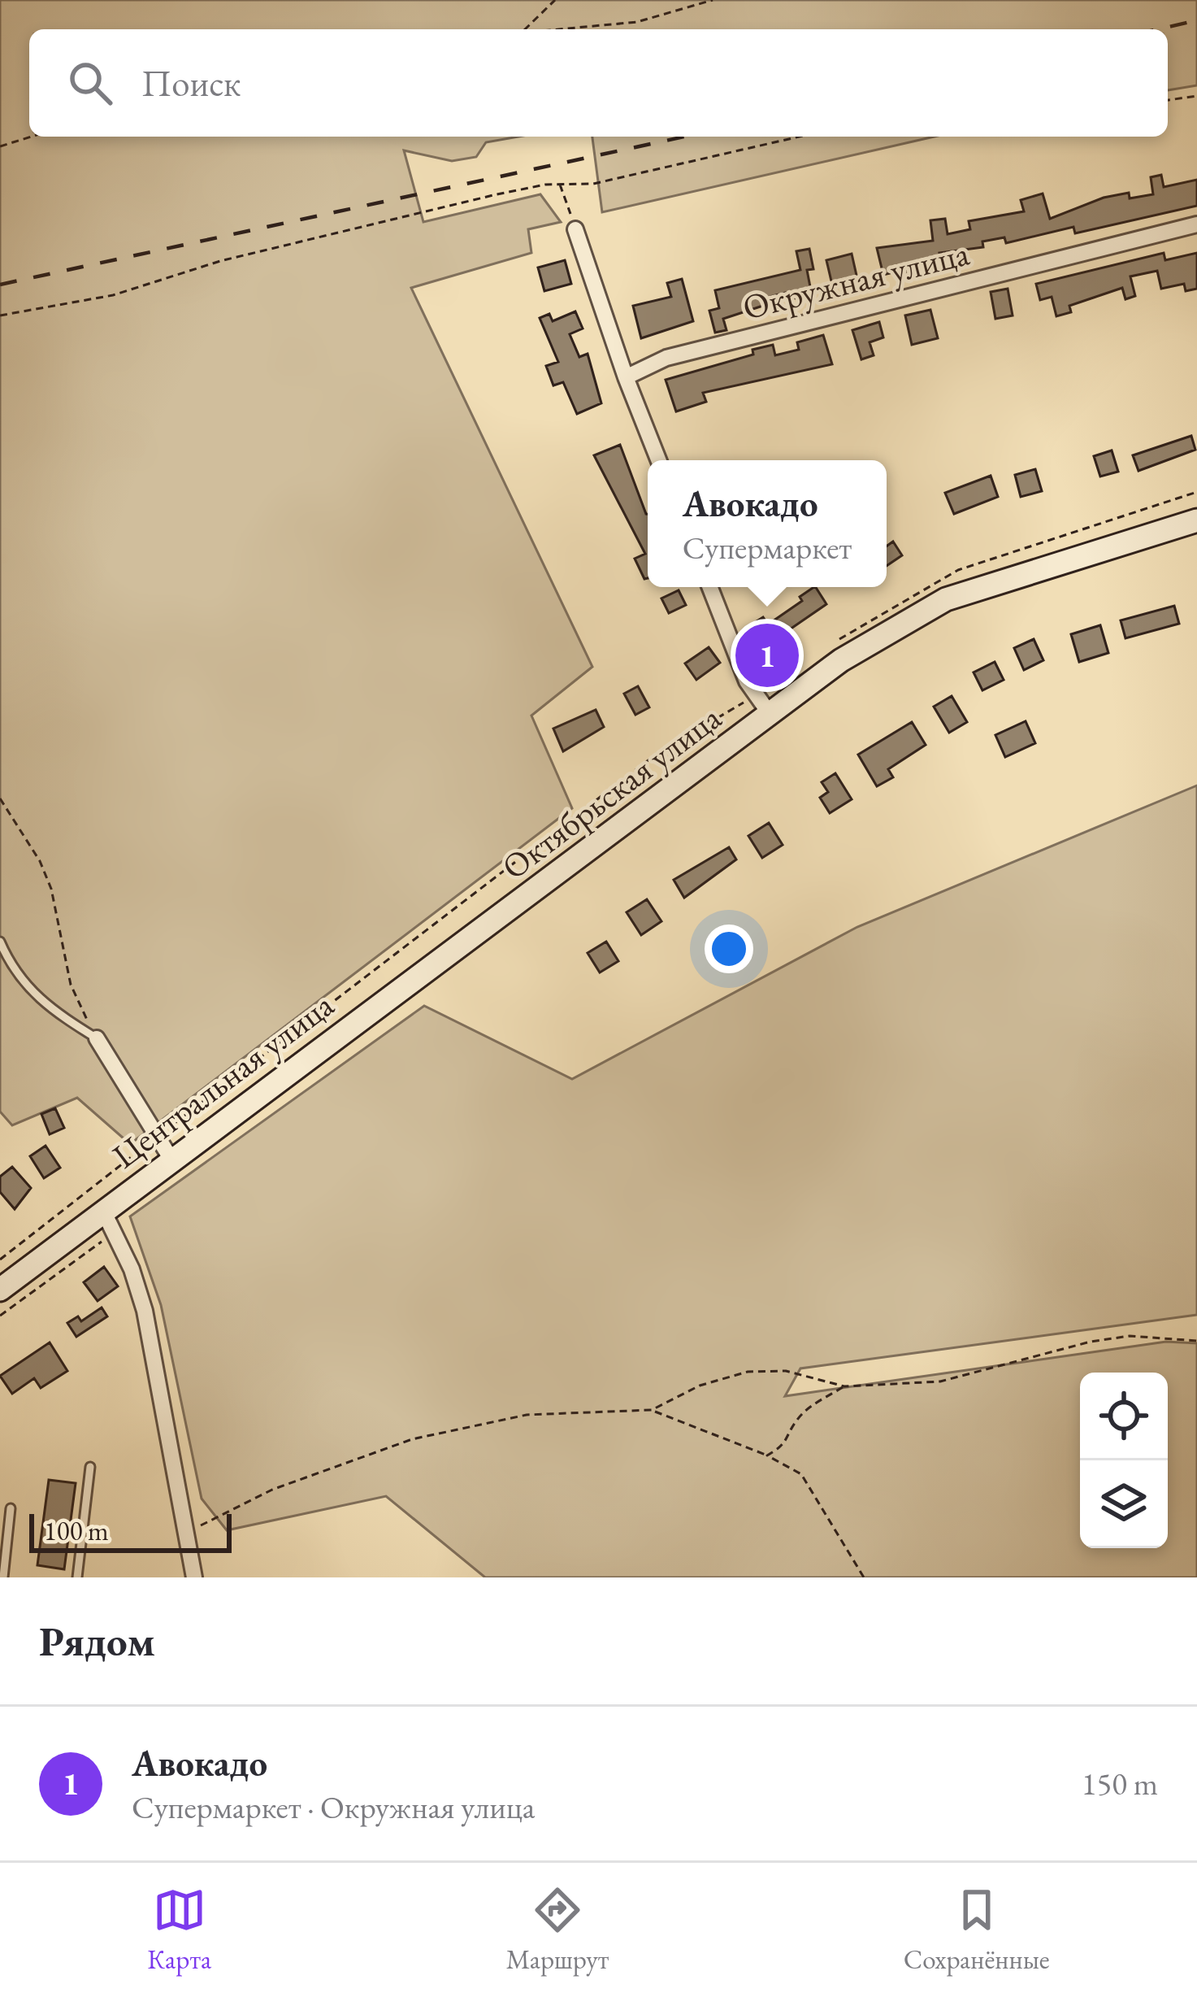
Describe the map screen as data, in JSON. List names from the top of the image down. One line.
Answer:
{"streets":{"main road":["Октябрьская улица","Центральная улица"],"street":["Окружная улица"]},"crossings":[["Октябрьская улица","Центральная улица"]],"scale_bar":"100 m","page":{"search":"Поиск","popup":["Авокадо","Супермаркет"],"pins":"1","scale":"100 m","heading":"Рядом","list":[{"mark":"1","name":"Авокадо","note":"Супермаркет · Окружная улица","value":"150 m"}],"nav":["Карта","Маршрут","Сохранённые"]}}
